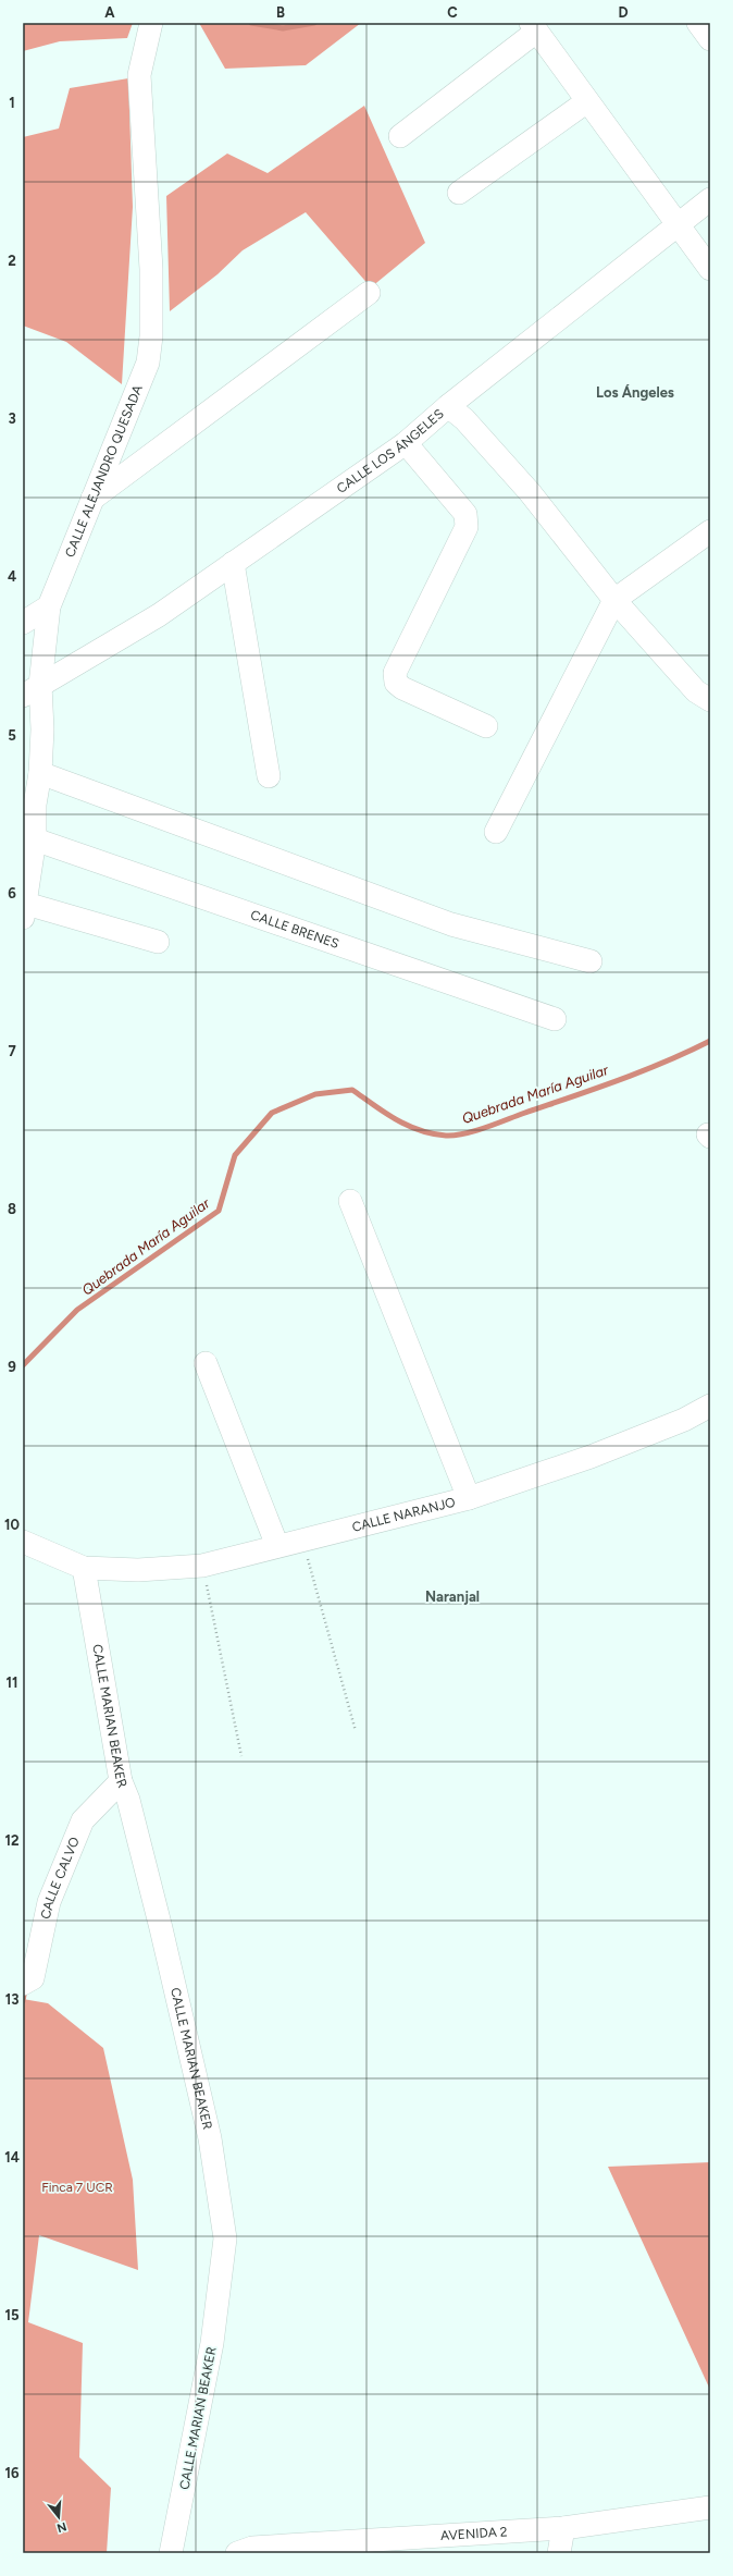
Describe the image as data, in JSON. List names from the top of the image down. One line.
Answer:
{"streets":{"street":["CALLE LOS ÁNGELES","CALLE ALEJANDRO QUESADA","CALLE BRENES","CALLE NARANJO","CALLE MARIAN BEAKER","CALLE CALVO","AVENIDA 2"]},"crossings":[["CALLE LOS ÁNGELES","CALLE ALEJANDRO QUESADA"],["CALLE ALEJANDRO QUESADA","CALLE BRENES"],["CALLE NARANJO","CALLE MARIAN BEAKER"],["CALLE MARIAN BEAKER","CALLE CALVO"]],"districts":["Los Ángeles","Naranjal"],"water":["Quebrada María Aguilar"],"parks":["Finca 7 UCR"],"north":"bottom","grid":{"columns":["A","B","C","D"],"rows":["1","2","3","4","5","6","7","8","9","10","11","12","13","14","15","16"]}}
